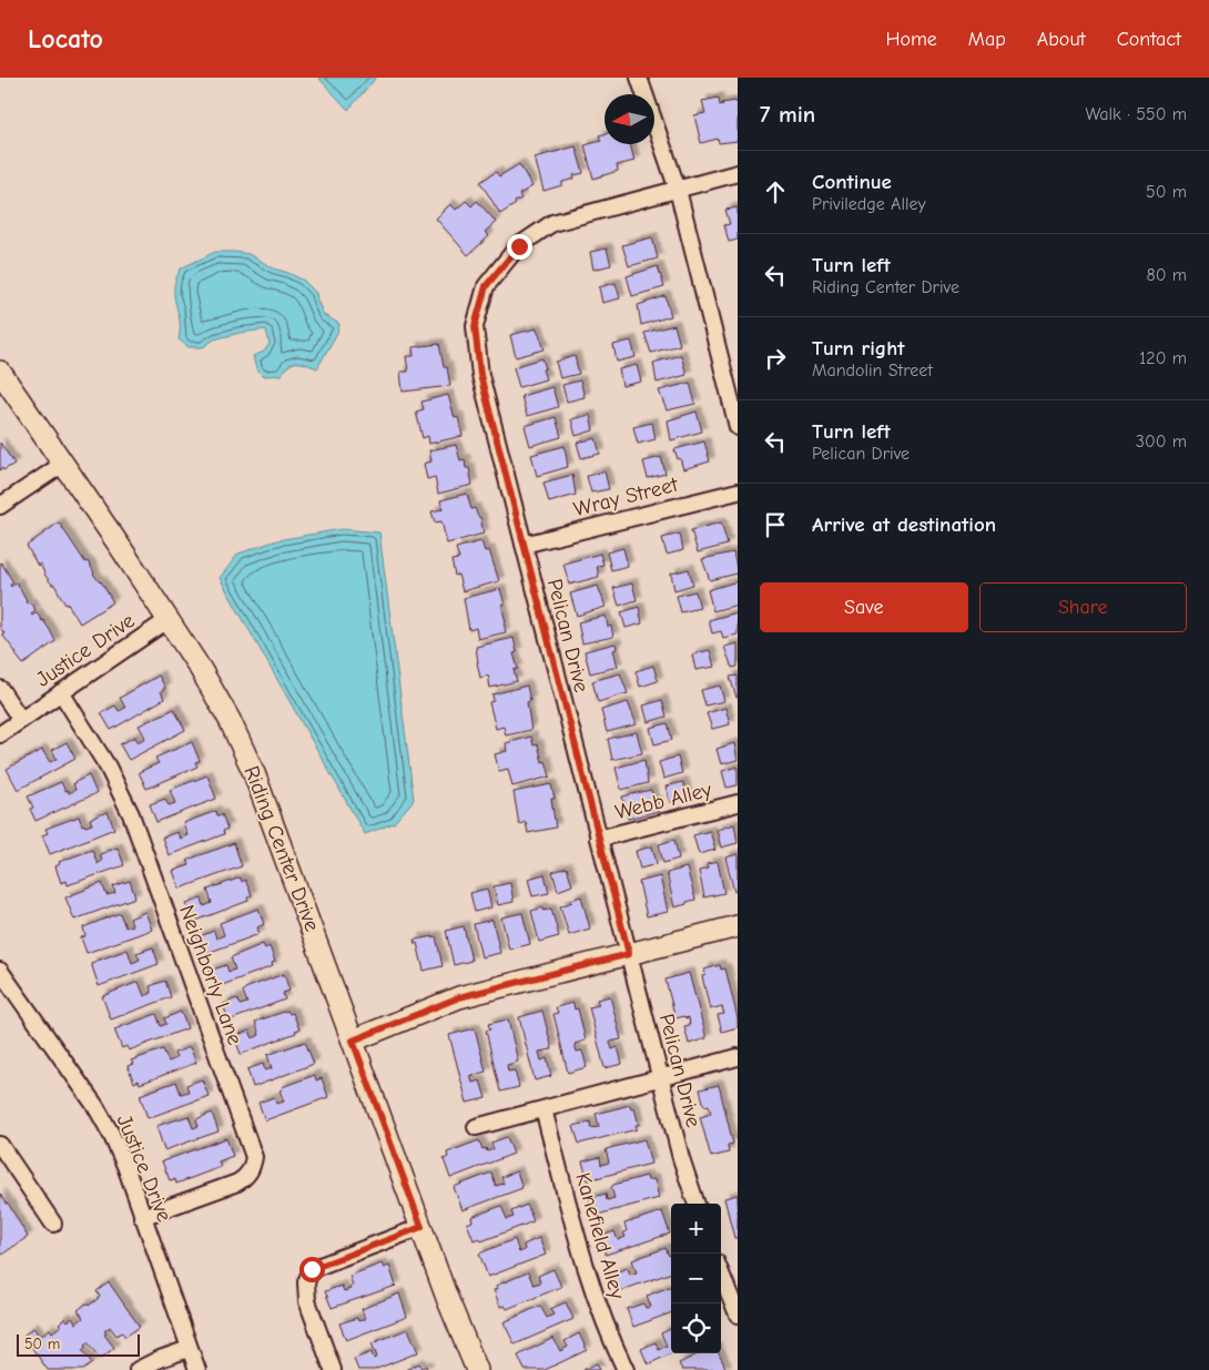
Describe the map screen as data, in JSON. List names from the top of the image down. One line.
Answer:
{"streets":{"street":["Wray Street","Pelican Drive","Justice Drive","Webb Alley","Riding Center Drive","Neighborly Lane","Kanefield Alley"]},"crossings":[["Wray Street","Pelican Drive"],["Pelican Drive","Webb Alley"],["Justice Drive","Riding Center Drive"],["Justice Drive","Neighborly Lane"]],"scale_bar":"50 m","north":"left","page":{"header":"Locato","nav":["Home","Map","About","Contact"],"heading":["7 min","Walk · 550 m"],"list":[["Continue","Priviledge Alley","50 m"],["Turn left","Riding Center Drive","80 m"],["Turn right","Mandolin Street","120 m"],["Turn left","Pelican Drive","300 m"],"Arrive at destination"],"buttons":["Save","Share"],"map_buttons":["+","−"],"scale":"50 m"}}
